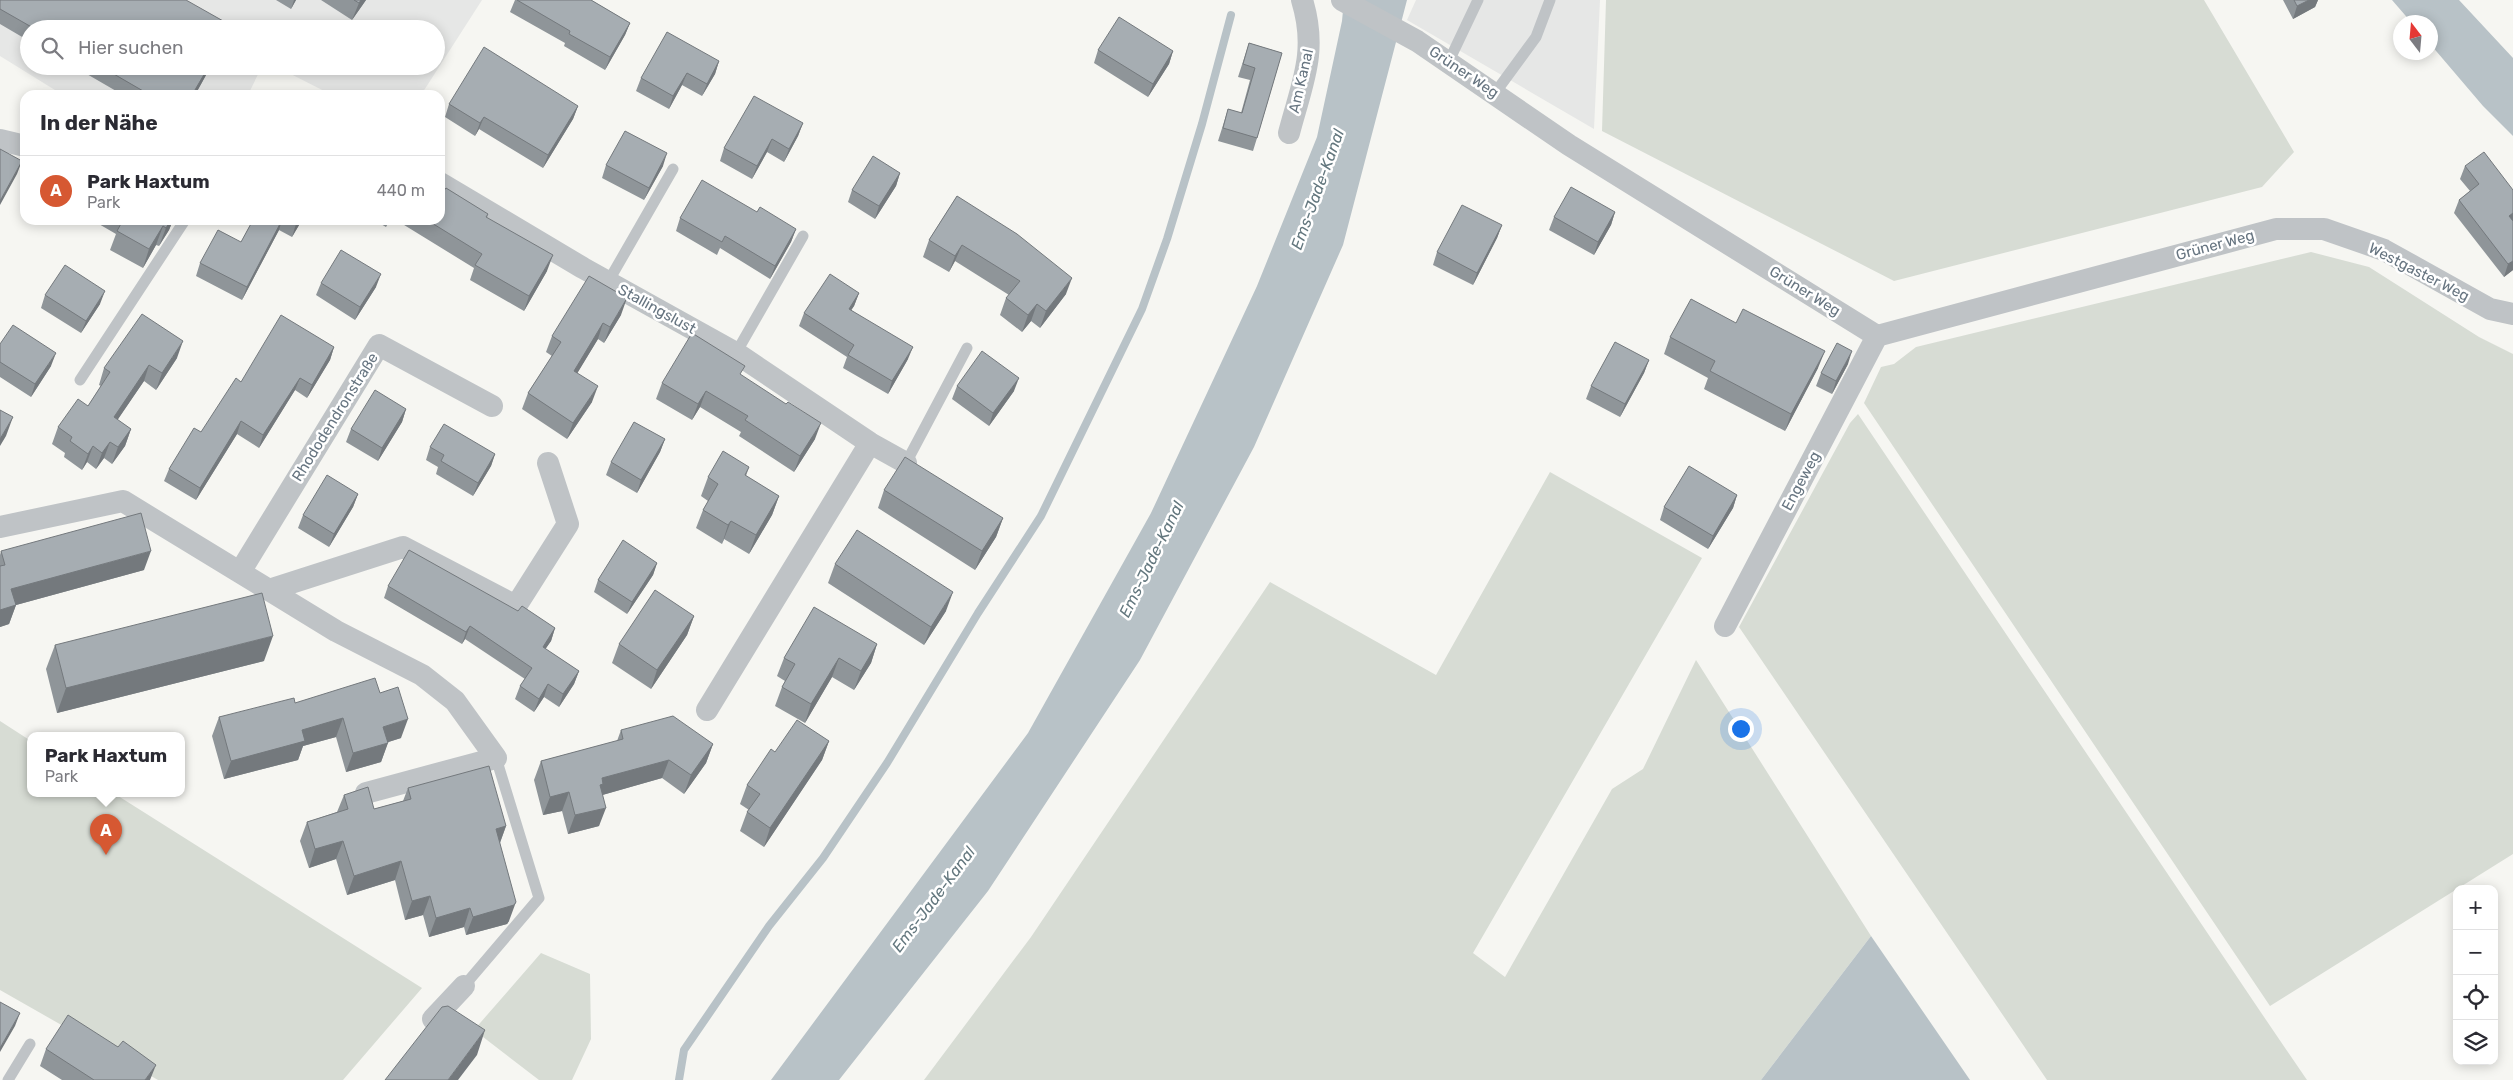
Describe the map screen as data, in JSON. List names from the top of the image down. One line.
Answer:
{"streets":{"street":["Grüner Weg","Am Kanal","Westgaster Weg","Stallingslust","Rhododendronstraße","Engeweg"]},"crossings":[["Grüner Weg","Westgaster Weg"],["Grüner Weg","Engeweg"]],"water":["Ems-Jade-Kanal"],"north":"top","page":{"search":"Hier suchen","heading":"In der Nähe","list":[{"mark":"A","name":"Park Haxtum","note":"Park","value":"440 m"}],"popup":["Park Haxtum","Park"],"pins":"A","map_buttons":["+","−"]}}
